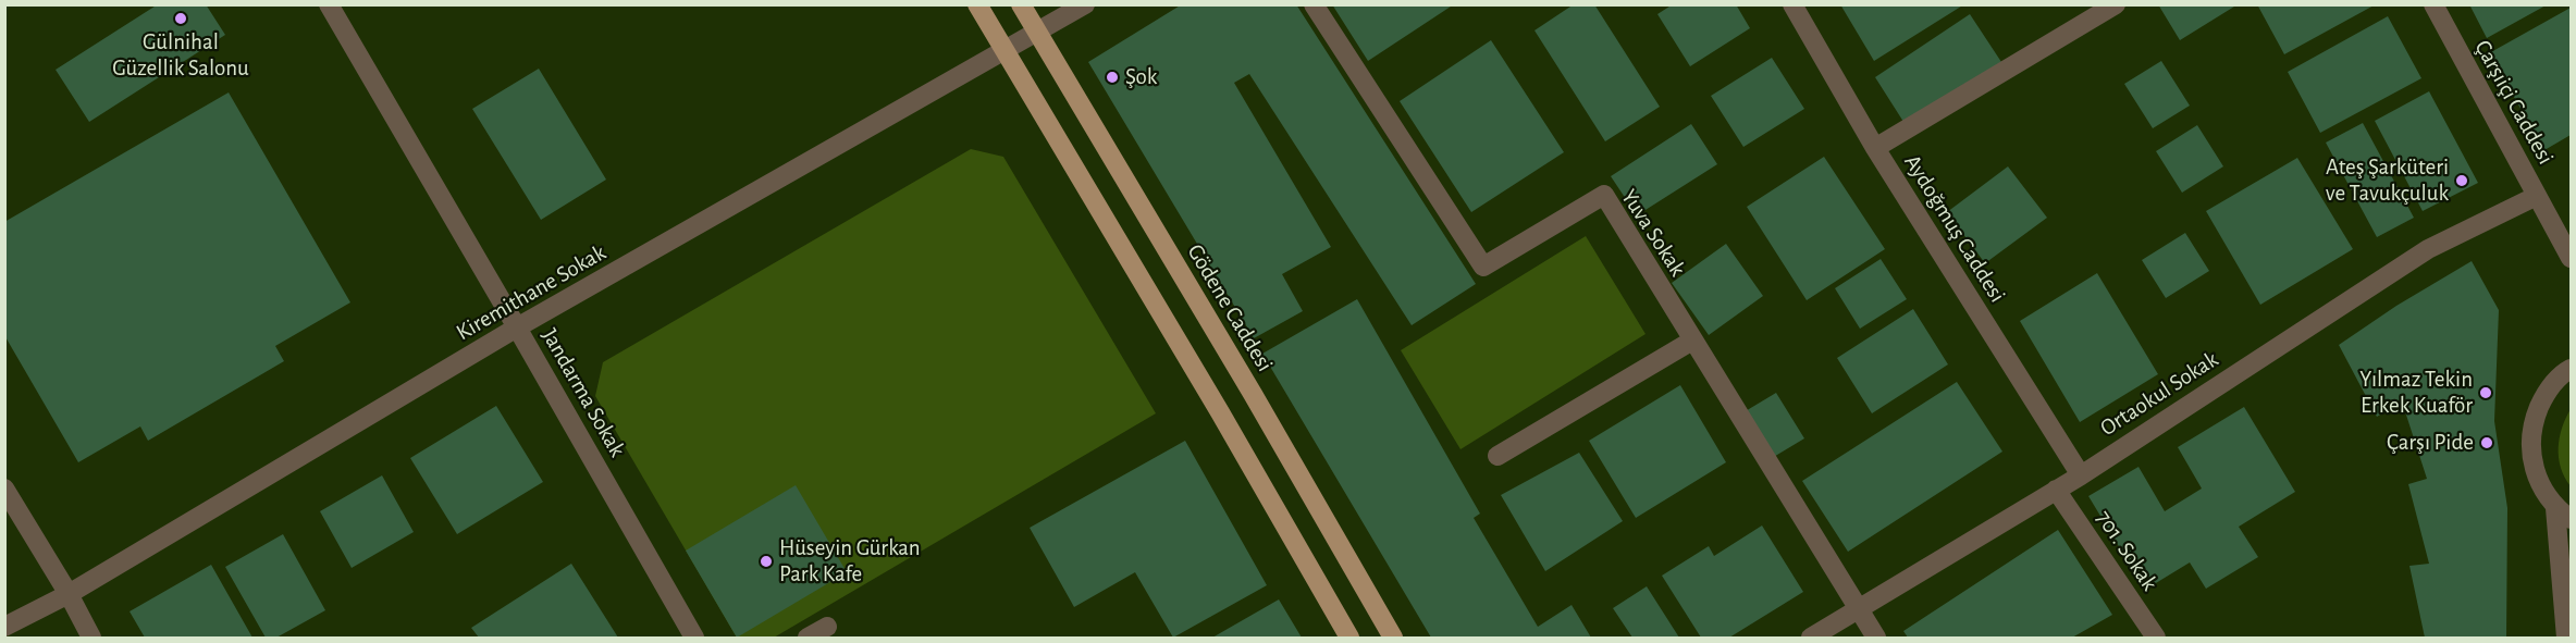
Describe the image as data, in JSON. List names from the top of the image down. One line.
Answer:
{"streets":{"main road":["Gödene Caddesi"],"street":["Çarşıiçi Caddesi","Aydoğmuş Caddesi","Yuva Sokak","Kiremithane Sokak","Jandarma Sokak","Ortaokul Sokak","701. Sokak"]},"crossings":[["Çarşıiçi Caddesi","Ortaokul Sokak"],["Aydoğmuş Caddesi","Ortaokul Sokak"],["Yuva Sokak","Ortaokul Sokak"],["Kiremithane Sokak","Gödene Caddesi"],["Kiremithane Sokak","Jandarma Sokak"],["Ortaokul Sokak","701. Sokak"]],"places":["Gülnihal Güzellik Salonu","Şok","Ateş Şarküteri ve Tavukçuluk","Yılmaz Tekin Erkek Kuaför","Çarşı Pide","Hüseyin Gürkan Park Kafe"]}
